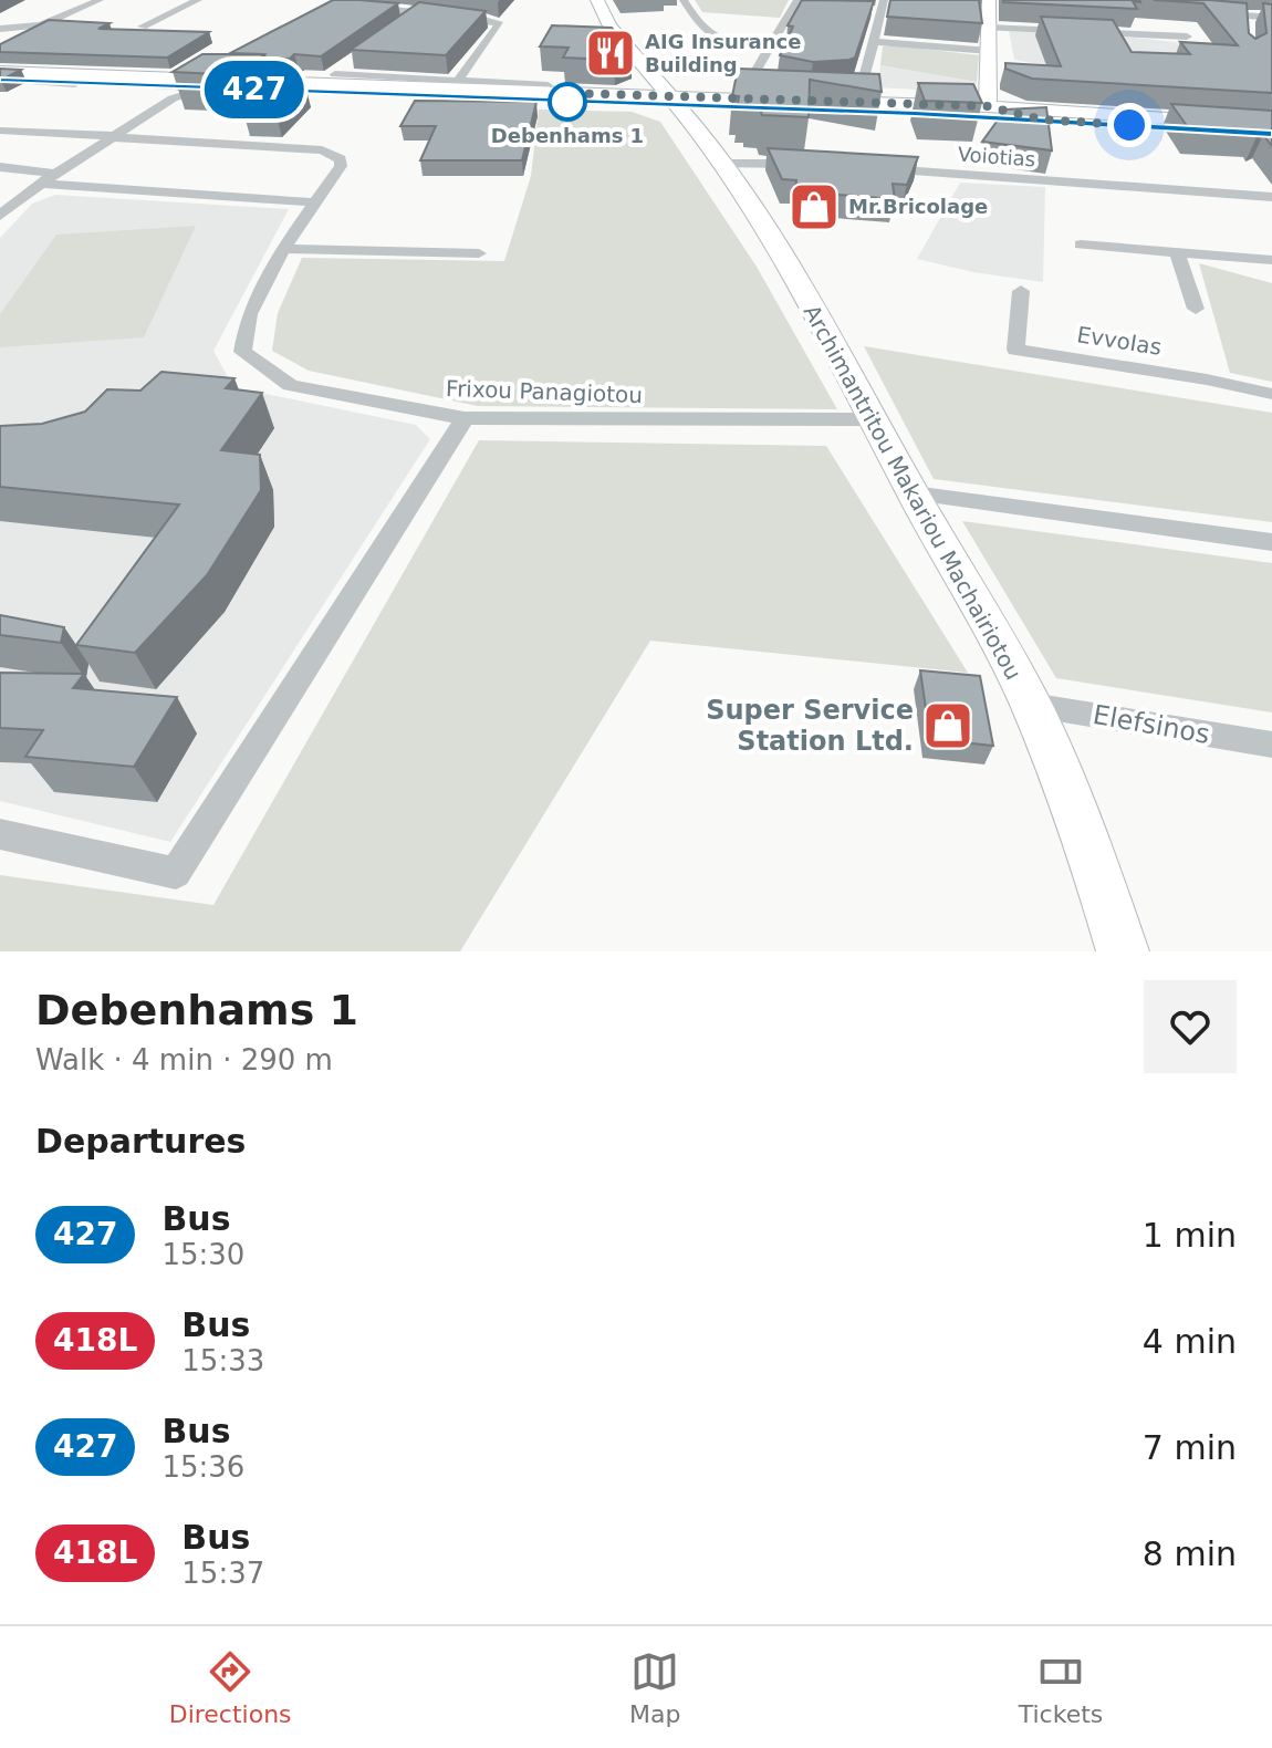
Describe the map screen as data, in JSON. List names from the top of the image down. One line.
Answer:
{"streets":{"main road":["Archimantritou Makariou Machairiotou"],"street":["Voiotias","EvvoIas","Frixou Panagiotou","Elefsinos"]},"crossings":[["Frixou Panagiotou","Archimantritou Makariou Machairiotou"],["Archimantritou Makariou Machairiotou","Elefsinos"]],"places":{"restaurant":["AIG Insurance Building"],"other":["Debenhams 1"],"shop":["Mr.Bricolage","Super Service Station Ltd."]},"lines":["bus line 427"],"page":{"on_map":"427","heading":[["Debenhams 1","Walk · 4 min · 290 m"],"Departures"],"list":[{"mark":"427","name":"Bus","note":"15:30","value":"1 min"},{"mark":"418L","name":"Bus","note":"15:33","value":"4 min"},{"mark":"427","name":"Bus","note":"15:36","value":"7 min"},{"mark":"418L","name":"Bus","note":"15:37","value":"8 min"}],"tabs":["Directions","Map","Tickets"]}}
